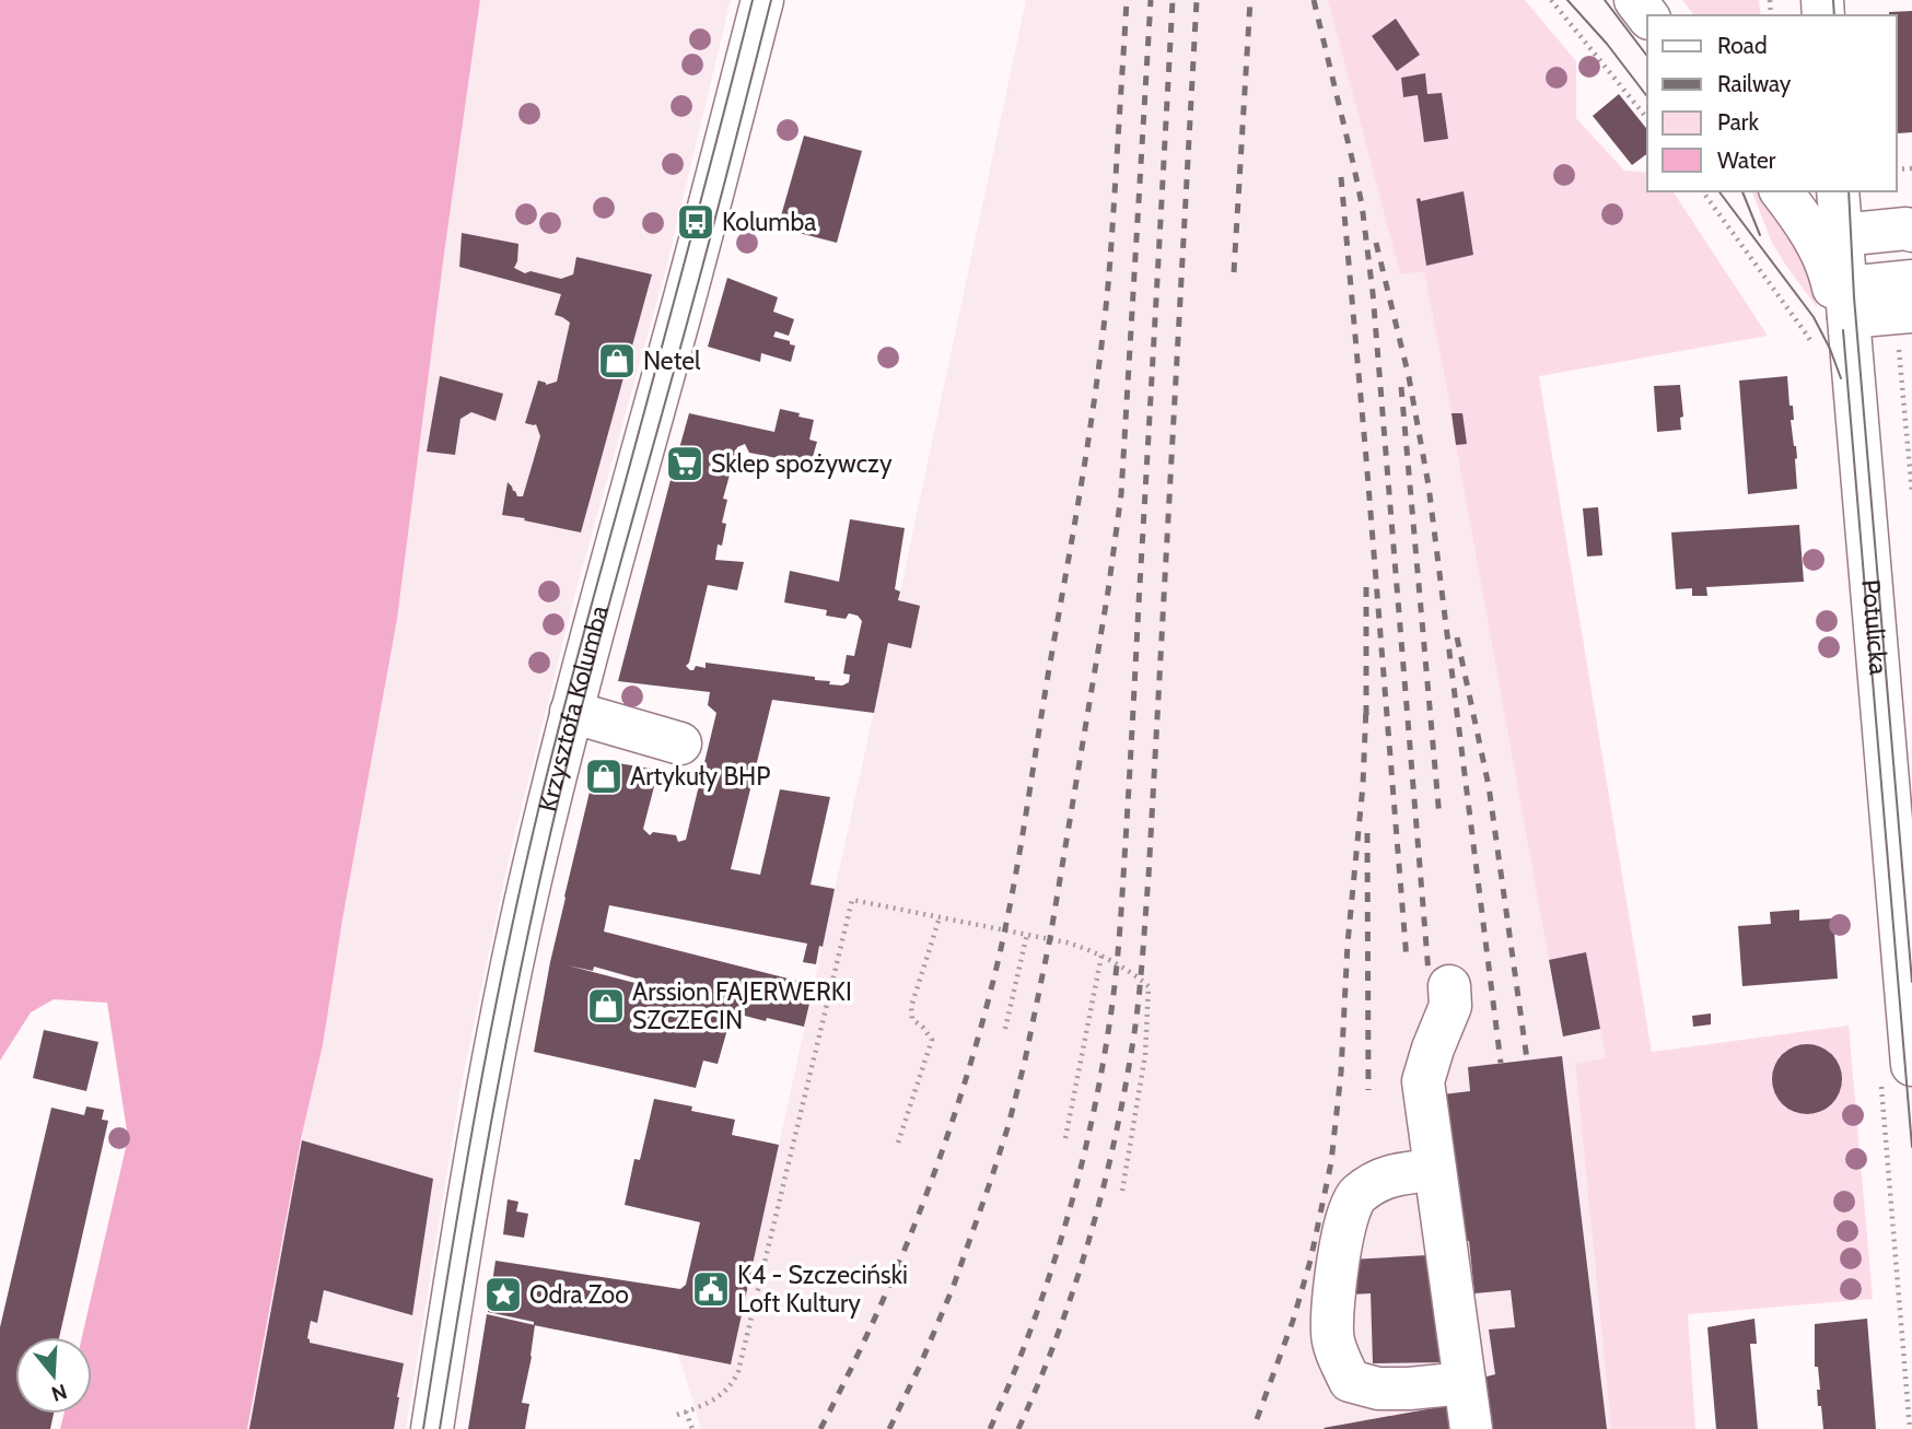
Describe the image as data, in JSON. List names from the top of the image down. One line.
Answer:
{"streets":{"street":["Potulicka","Krzysztofa Kolumba"]},"places":{"bus stop":["Kolumba"],"shop":["Netel","Artykuły BHP","Arssion FAJERWERKI SZCZECIN"],"supermarket":["Sklep spożywczy"],"public building":["K4 - Szczeciński Loft Kultury"],"place":["Odra Zoo"]},"legend":["Road","Railway","Park","Water"],"north":"bottom"}
